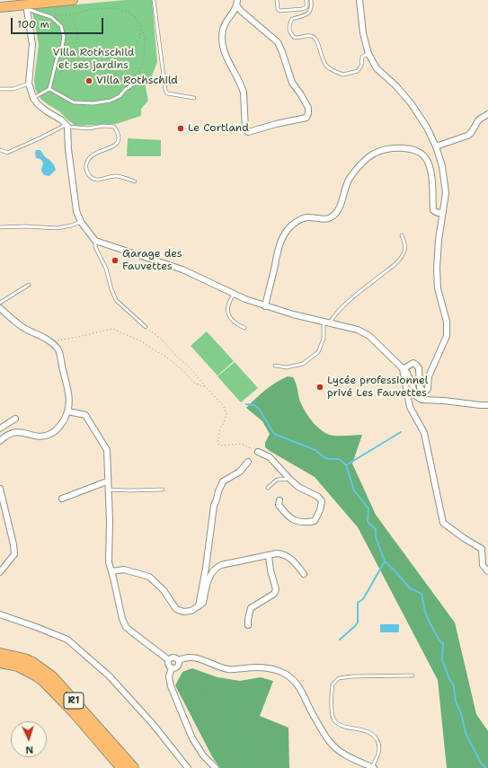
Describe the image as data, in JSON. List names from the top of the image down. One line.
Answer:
{"streets":{"highway":["R1"]},"parks":["Villa Rothschild et ses jardins"],"places":["Villa Rothschild","Le Cortland","Garage des Fauvettes","Lycée professionnel privé Les Fauvettes"],"scale_bar":"100 m","north":"bottom"}
